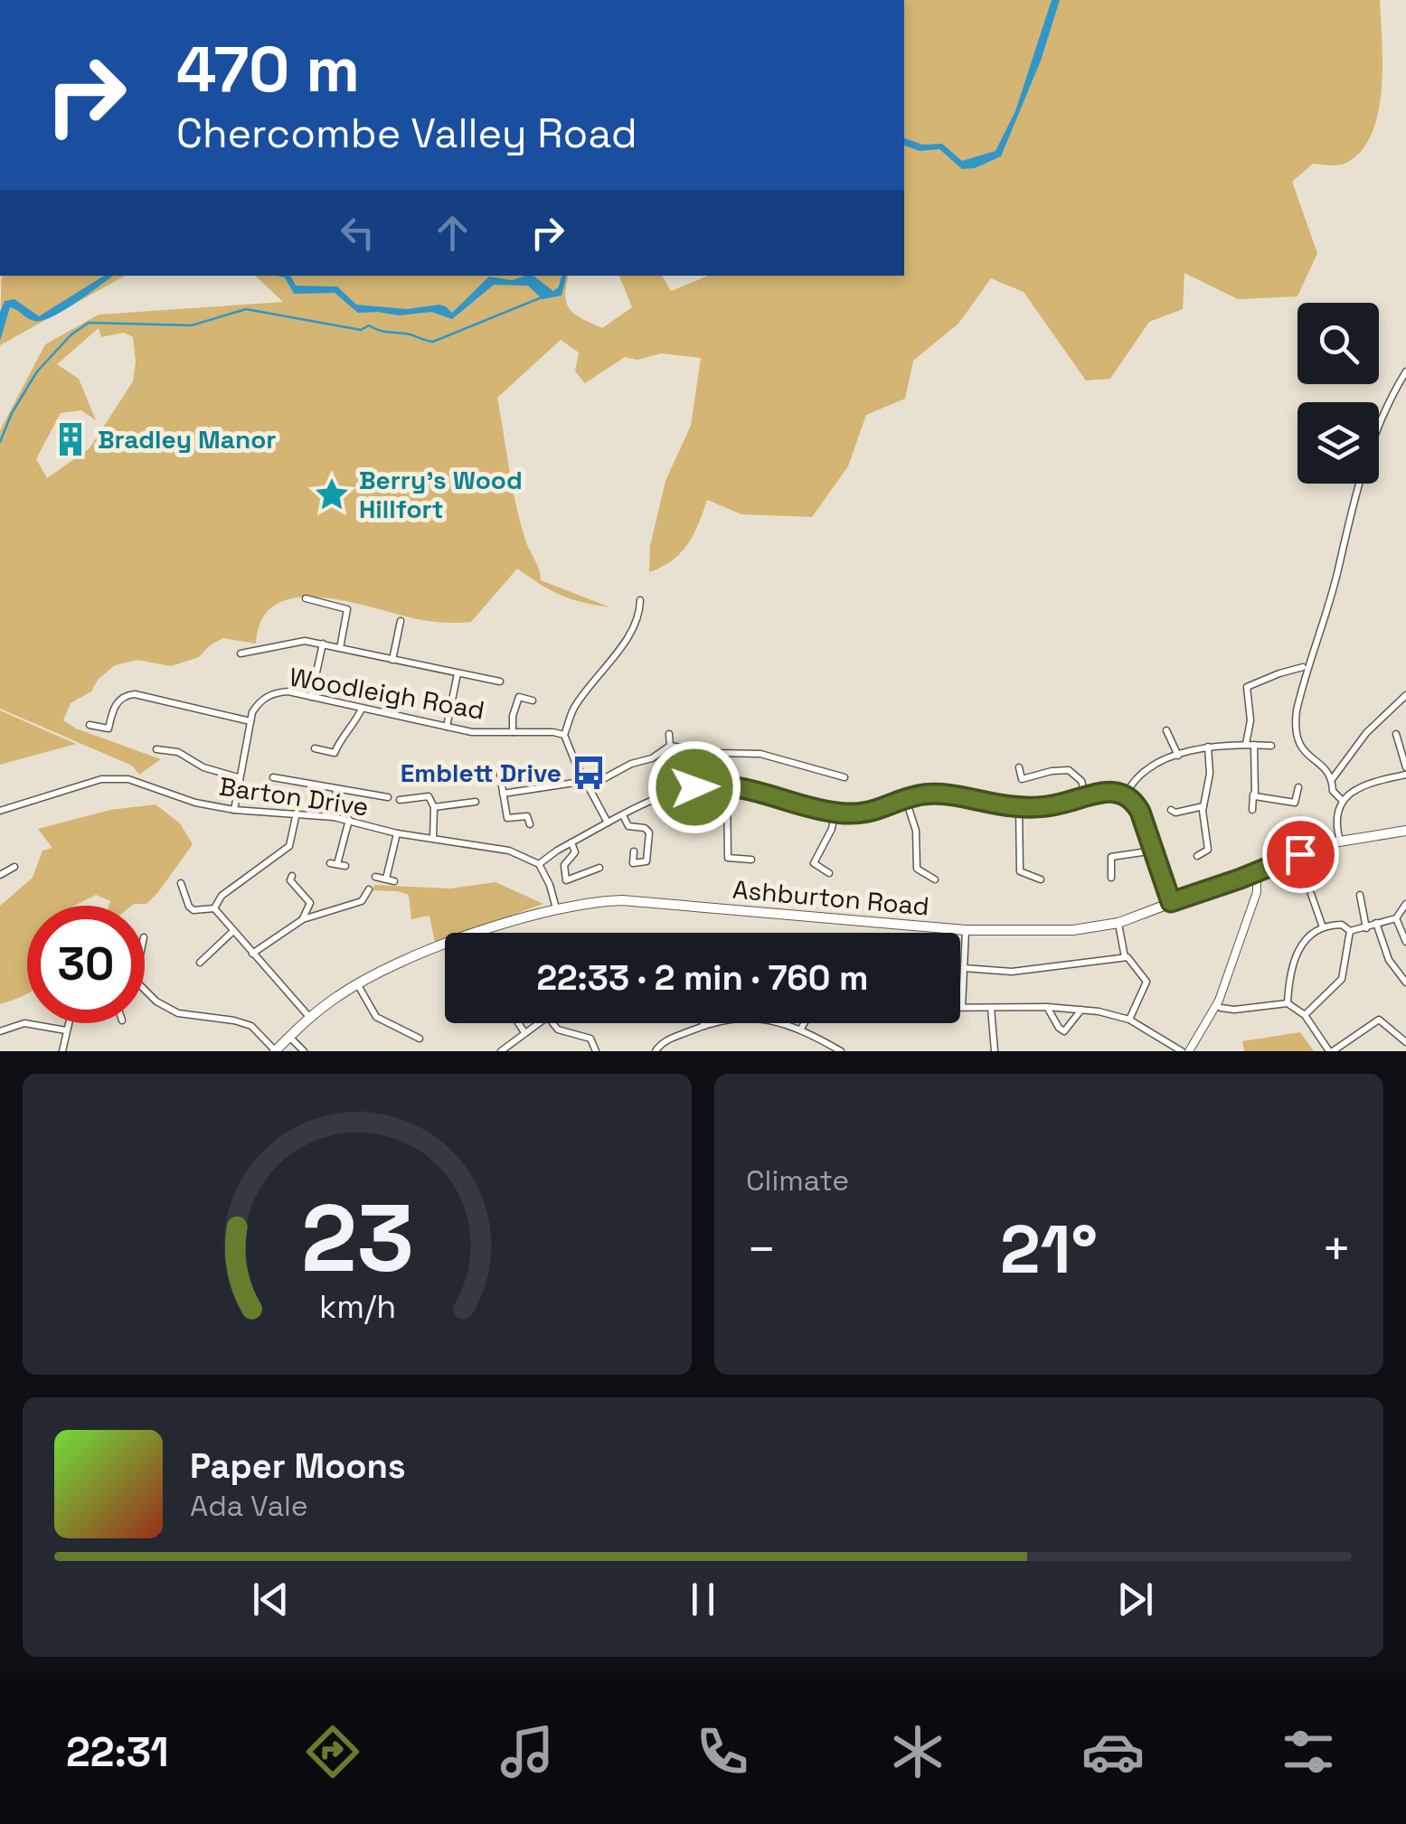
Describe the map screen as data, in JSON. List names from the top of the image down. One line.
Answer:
{"streets":{"main road":["Ashburton Road"],"street":["Woodleigh Road","Barton Drive"]},"places":{"building":["Bradley Manor"],"place":["Berry's Wood Hillfort"],"bus stop":["Emblett Drive"]},"page":{"turn":["470 m","Chercombe Valley Road"],"limit":"30","trip":"22:33 · 2 min · 760 m","tile":"Climate","heat":["−","21°","+"],"song":["Paper Moons","Ada Vale"],"tabs":"22:31","gauge":["23","km/h"]}}
